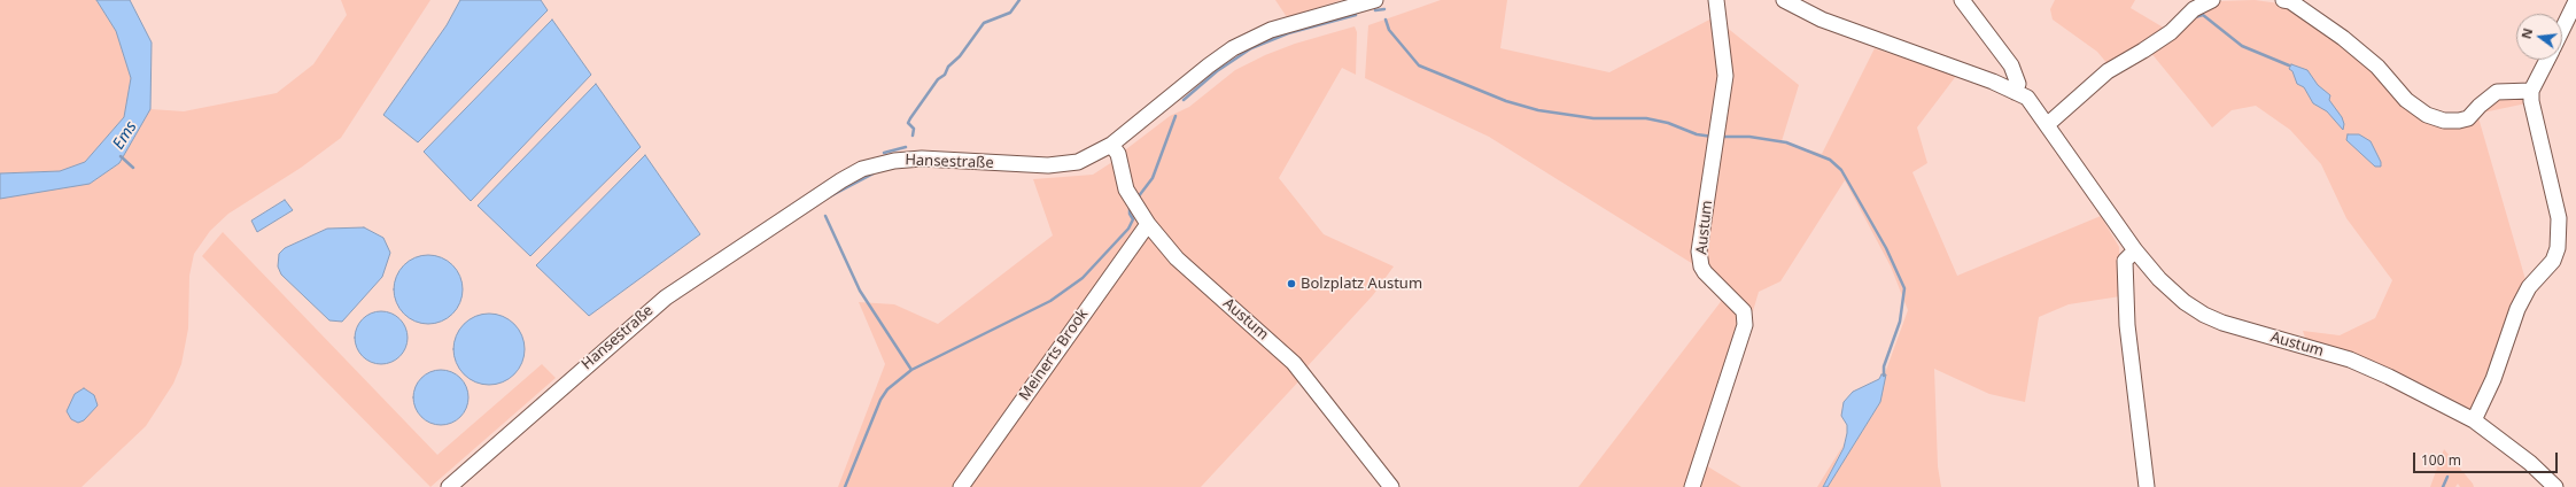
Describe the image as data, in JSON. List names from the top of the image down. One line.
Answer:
{"streets":{"street":["Hansestraße","Austum","Meinerts Brook"]},"crossings":[["Hansestraße","Austum"],["Austum","Meinerts Brook"]],"water":["Ems"],"places":["Bolzplatz Austum"],"scale_bar":"100 m","north":"left"}
